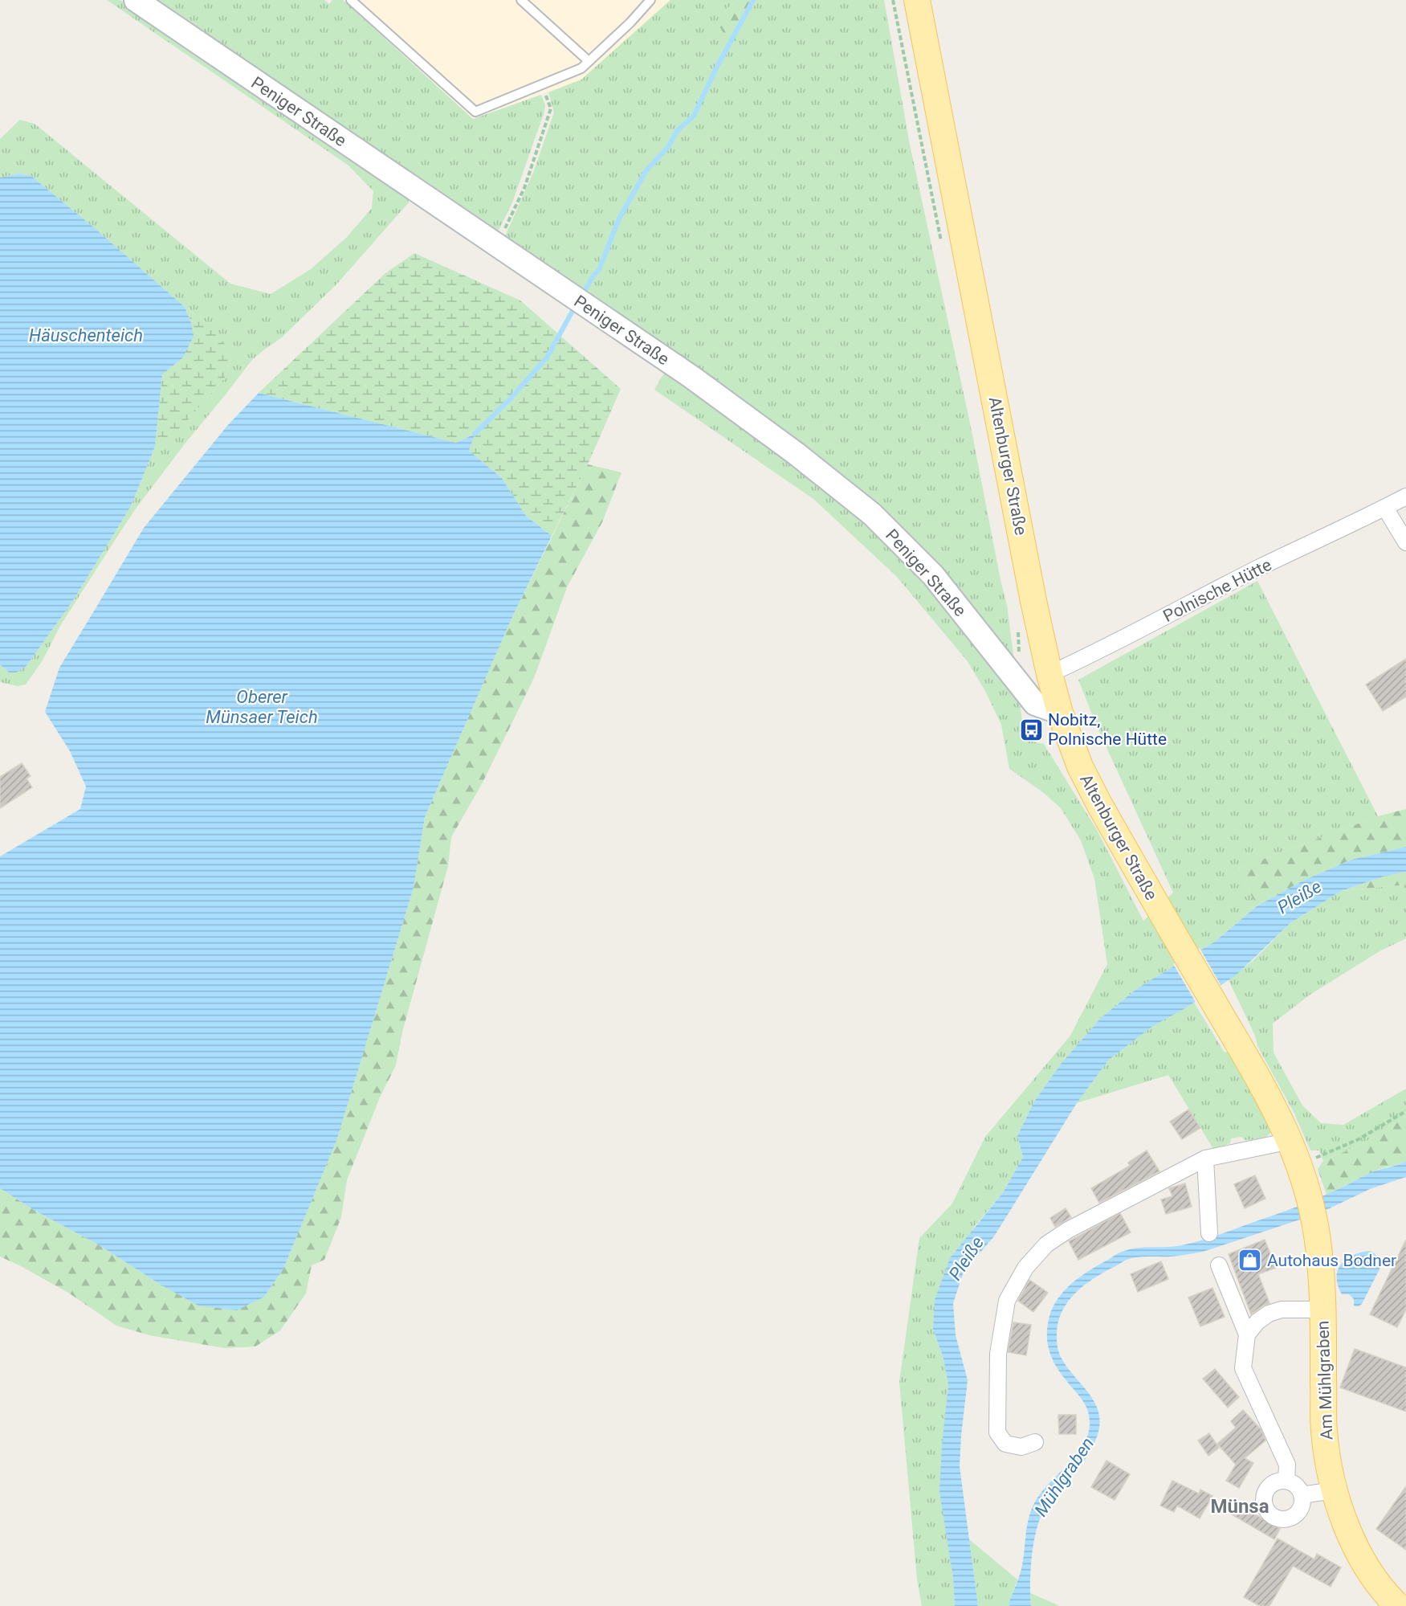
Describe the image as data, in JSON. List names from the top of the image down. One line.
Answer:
{"streets":{"main road":["Altenburger Straße","Am Mühlgraben"],"street":["Peniger Straße","Polnische Hütte"]},"crossings":[["Peniger Straße","Altenburger Straße"],["Altenburger Straße","Polnische Hütte"],["Altenburger Straße","Am Mühlgraben"]],"districts":["Münsa"],"water":["Häuschenteich","Oberer Münsaer Teich","Pleiße","Mühlgraben"],"places":{"bus stop":["Nobitz, Polnische Hütte"],"shop":["Autohaus Bodner"]}}
